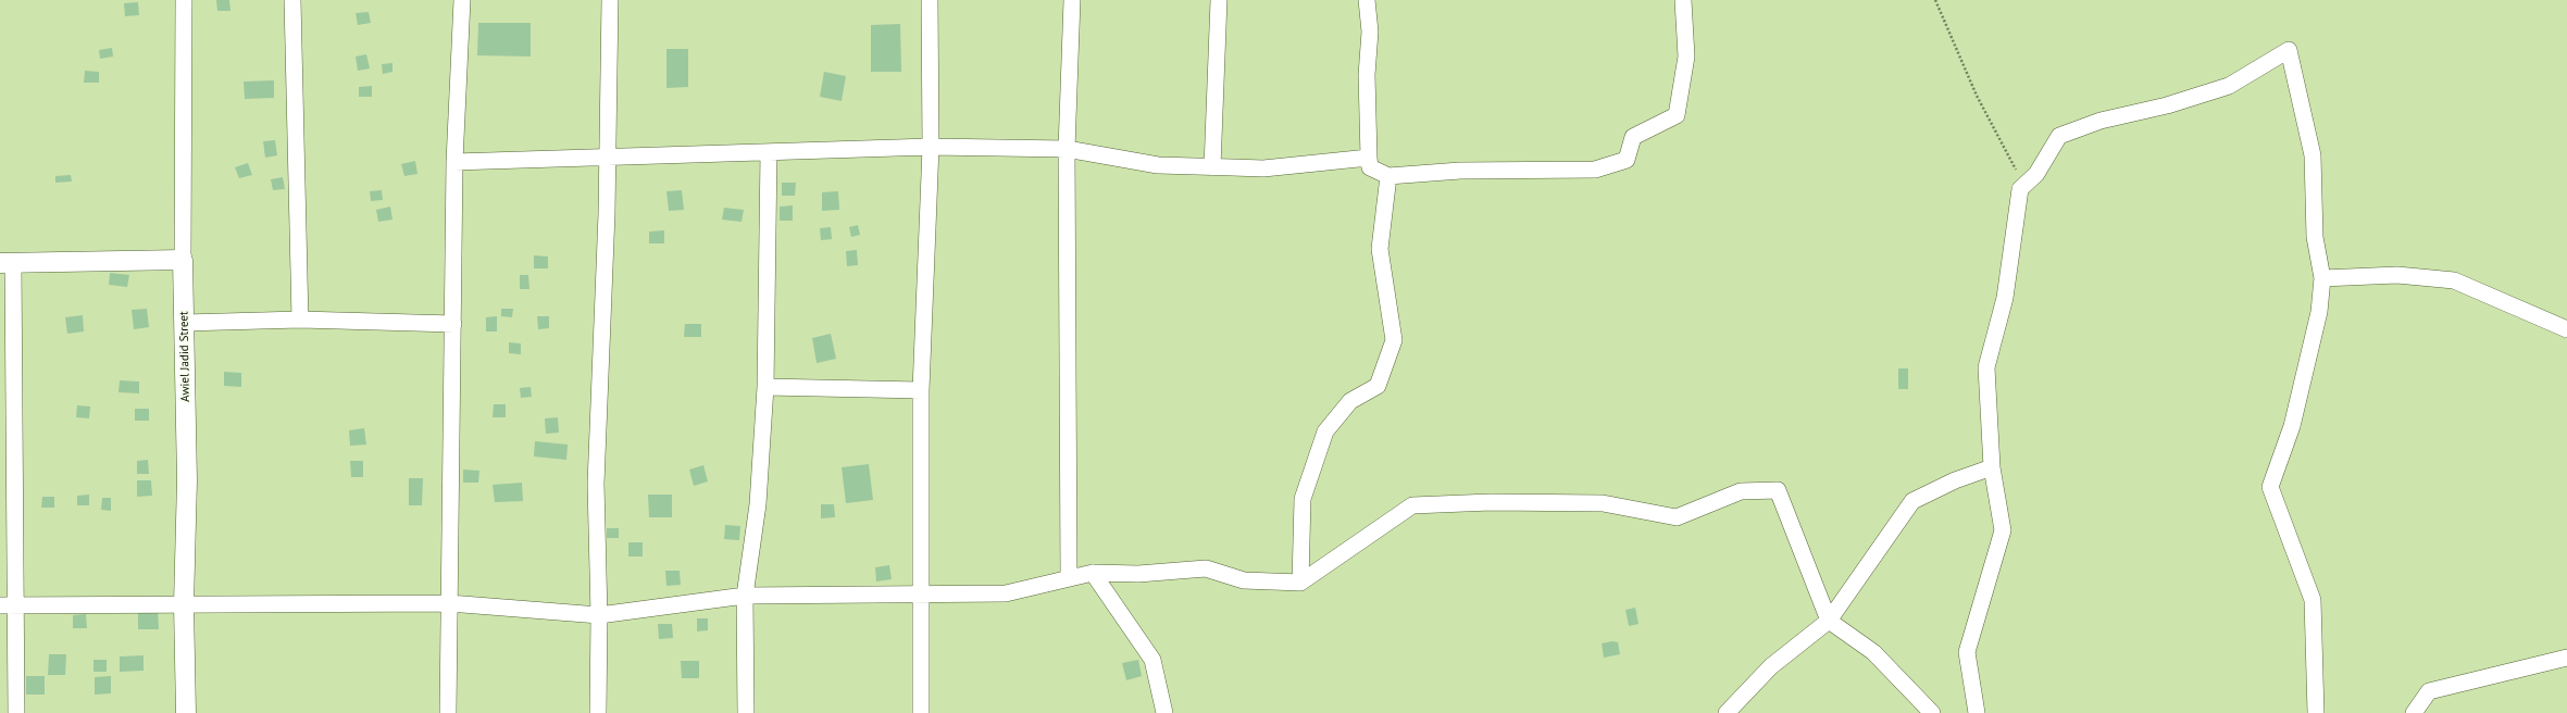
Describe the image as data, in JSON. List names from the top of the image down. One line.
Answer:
{"streets":{"street":["Awiel Jadid Street"]}}
